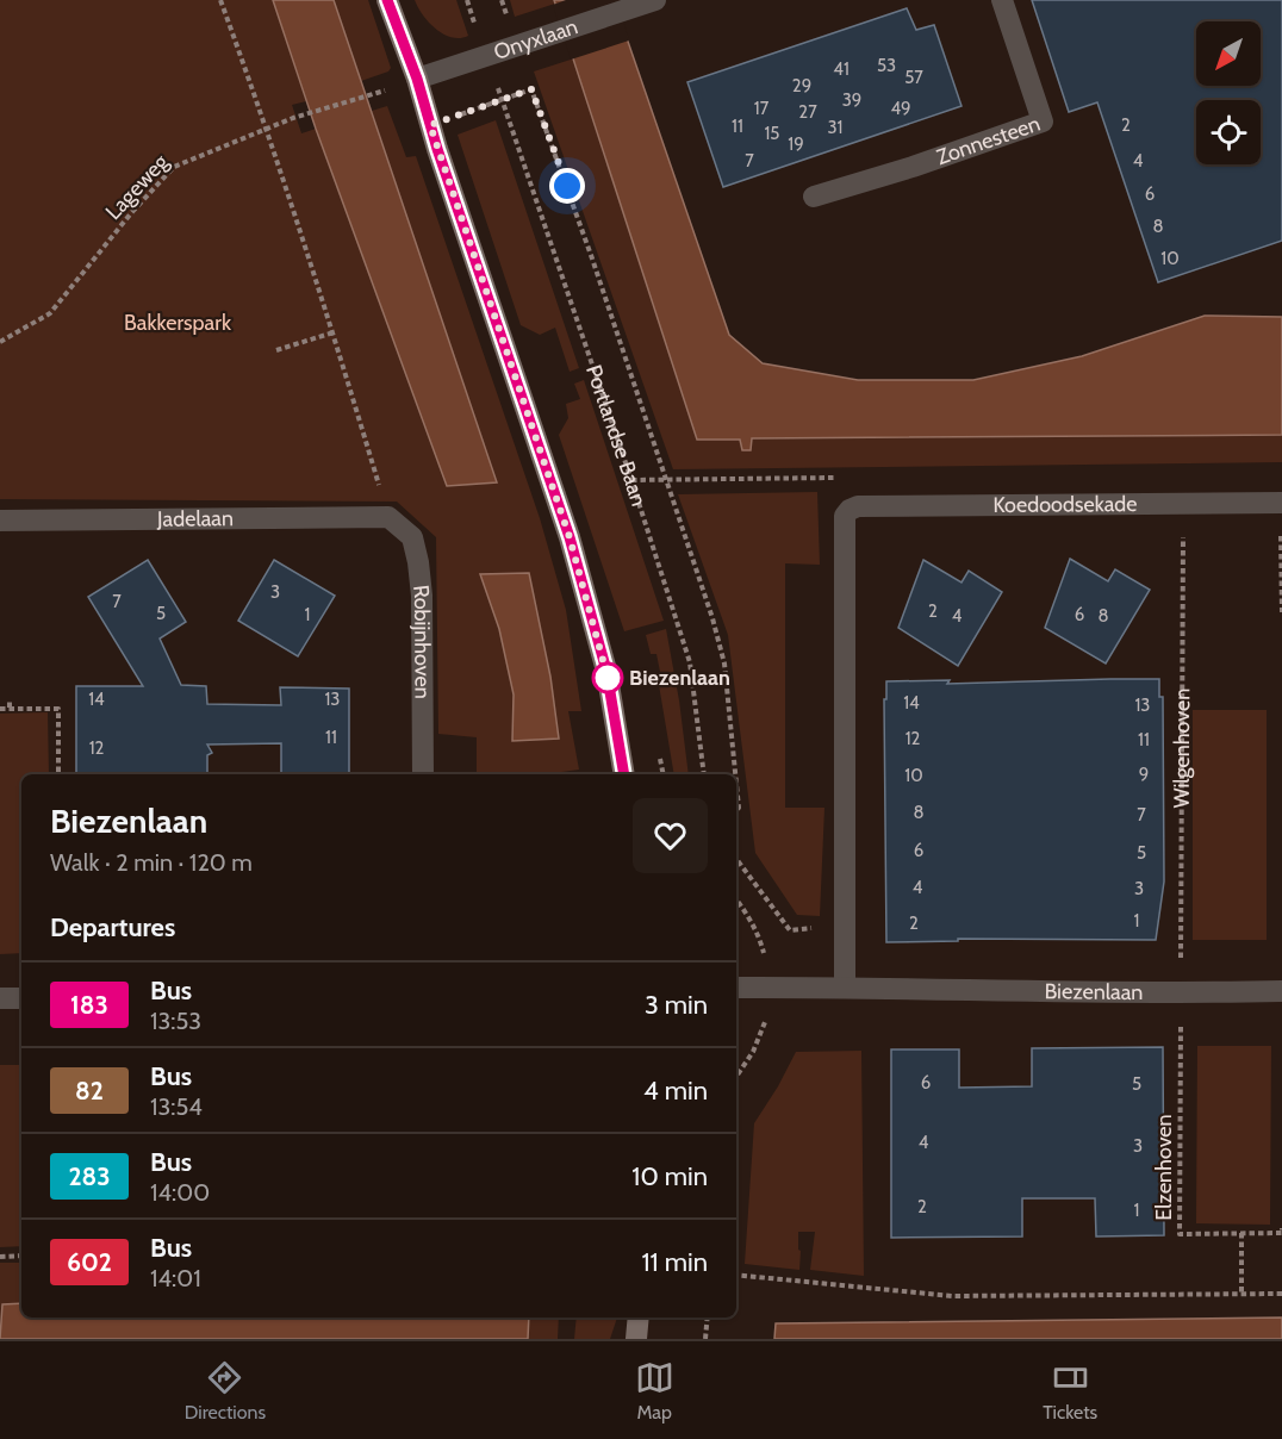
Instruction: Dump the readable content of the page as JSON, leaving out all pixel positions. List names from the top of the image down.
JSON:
{
  "streets": {
    "street": [
      "Onyxlaan",
      "Zonnesteen",
      "Koedoodsekade",
      "Jadelaan",
      "Robijnhoven",
      "Biezenlaan"
    ],
    "path": [
      "Lageweg",
      "Portlandse Baan",
      "Wilgenhoven",
      "Elzenhoven"
    ]
  },
  "crossings": [
    ["Onyxlaan", "Portlandse Baan"],
    ["Koedoodsekade", "Wilgenhoven"],
    ["Jadelaan", "Robijnhoven"],
    ["Wilgenhoven", "Biezenlaan"],
    ["Wilgenhoven", "Elzenhoven"],
    ["Biezenlaan", "Elzenhoven"]
  ],
  "parks": ["Bakkerspark"],
  "places": ["Biezenlaan"],
  "lines": ["bus line 183"],
  "house_numbers": [
    "53",
    "41",
    "57",
    "29",
    "39",
    "17",
    "49",
    "27",
    "2",
    "11",
    "31",
    "15",
    "19",
    "7",
    "4",
    "6",
    "8",
    "10",
    "3",
    "7",
    "2",
    "5",
    "1",
    "6",
    "4",
    "8",
    "14",
    "13",
    "14",
    "13",
    "11",
    "12",
    "11",
    "12",
    "9",
    "10",
    "8",
    "7",
    "6",
    "5",
    "4",
    "3",
    "1",
    "2",
    "6",
    "5",
    "4",
    "3",
    "2",
    "1"
  ],
  "north": "bottom left",
  "page": {
    "heading": [
      ["Biezenlaan", "Walk · 2 min · 120 m"],
      "Departures"
    ],
    "list": [
      {
        "mark": "183",
        "name": "Bus",
        "note": "13:53",
        "value": "3 min"
      },
      {
        "mark": "82",
        "name": "Bus",
        "note": "13:54",
        "value": "4 min"
      },
      {
        "mark": "283",
        "name": "Bus",
        "note": "14:00",
        "value": "10 min"
      },
      {
        "mark": "602",
        "name": "Bus",
        "note": "14:01",
        "value": "11 min"
      }
    ],
    "tabs": ["Directions", "Map", "Tickets"]
  }
}
